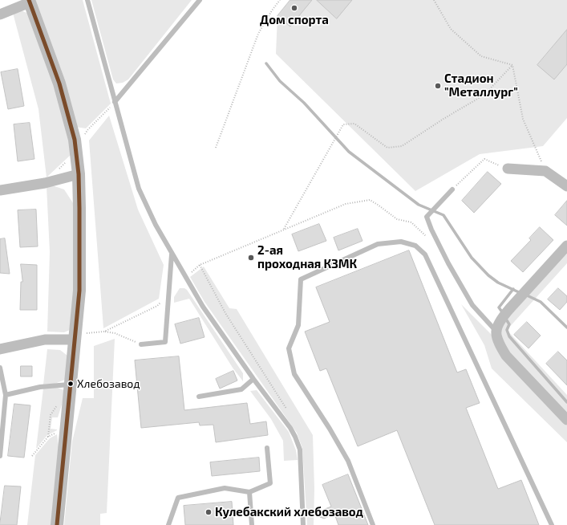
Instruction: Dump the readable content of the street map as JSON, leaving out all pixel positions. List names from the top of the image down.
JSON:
{
  "places": [
    "Дом спорта",
    "Стадион \"Металлург\"",
    "2-ая проходная КЗМК",
    "Хлебозавод",
    "Кулебакский хлебозавод"
  ]
}
